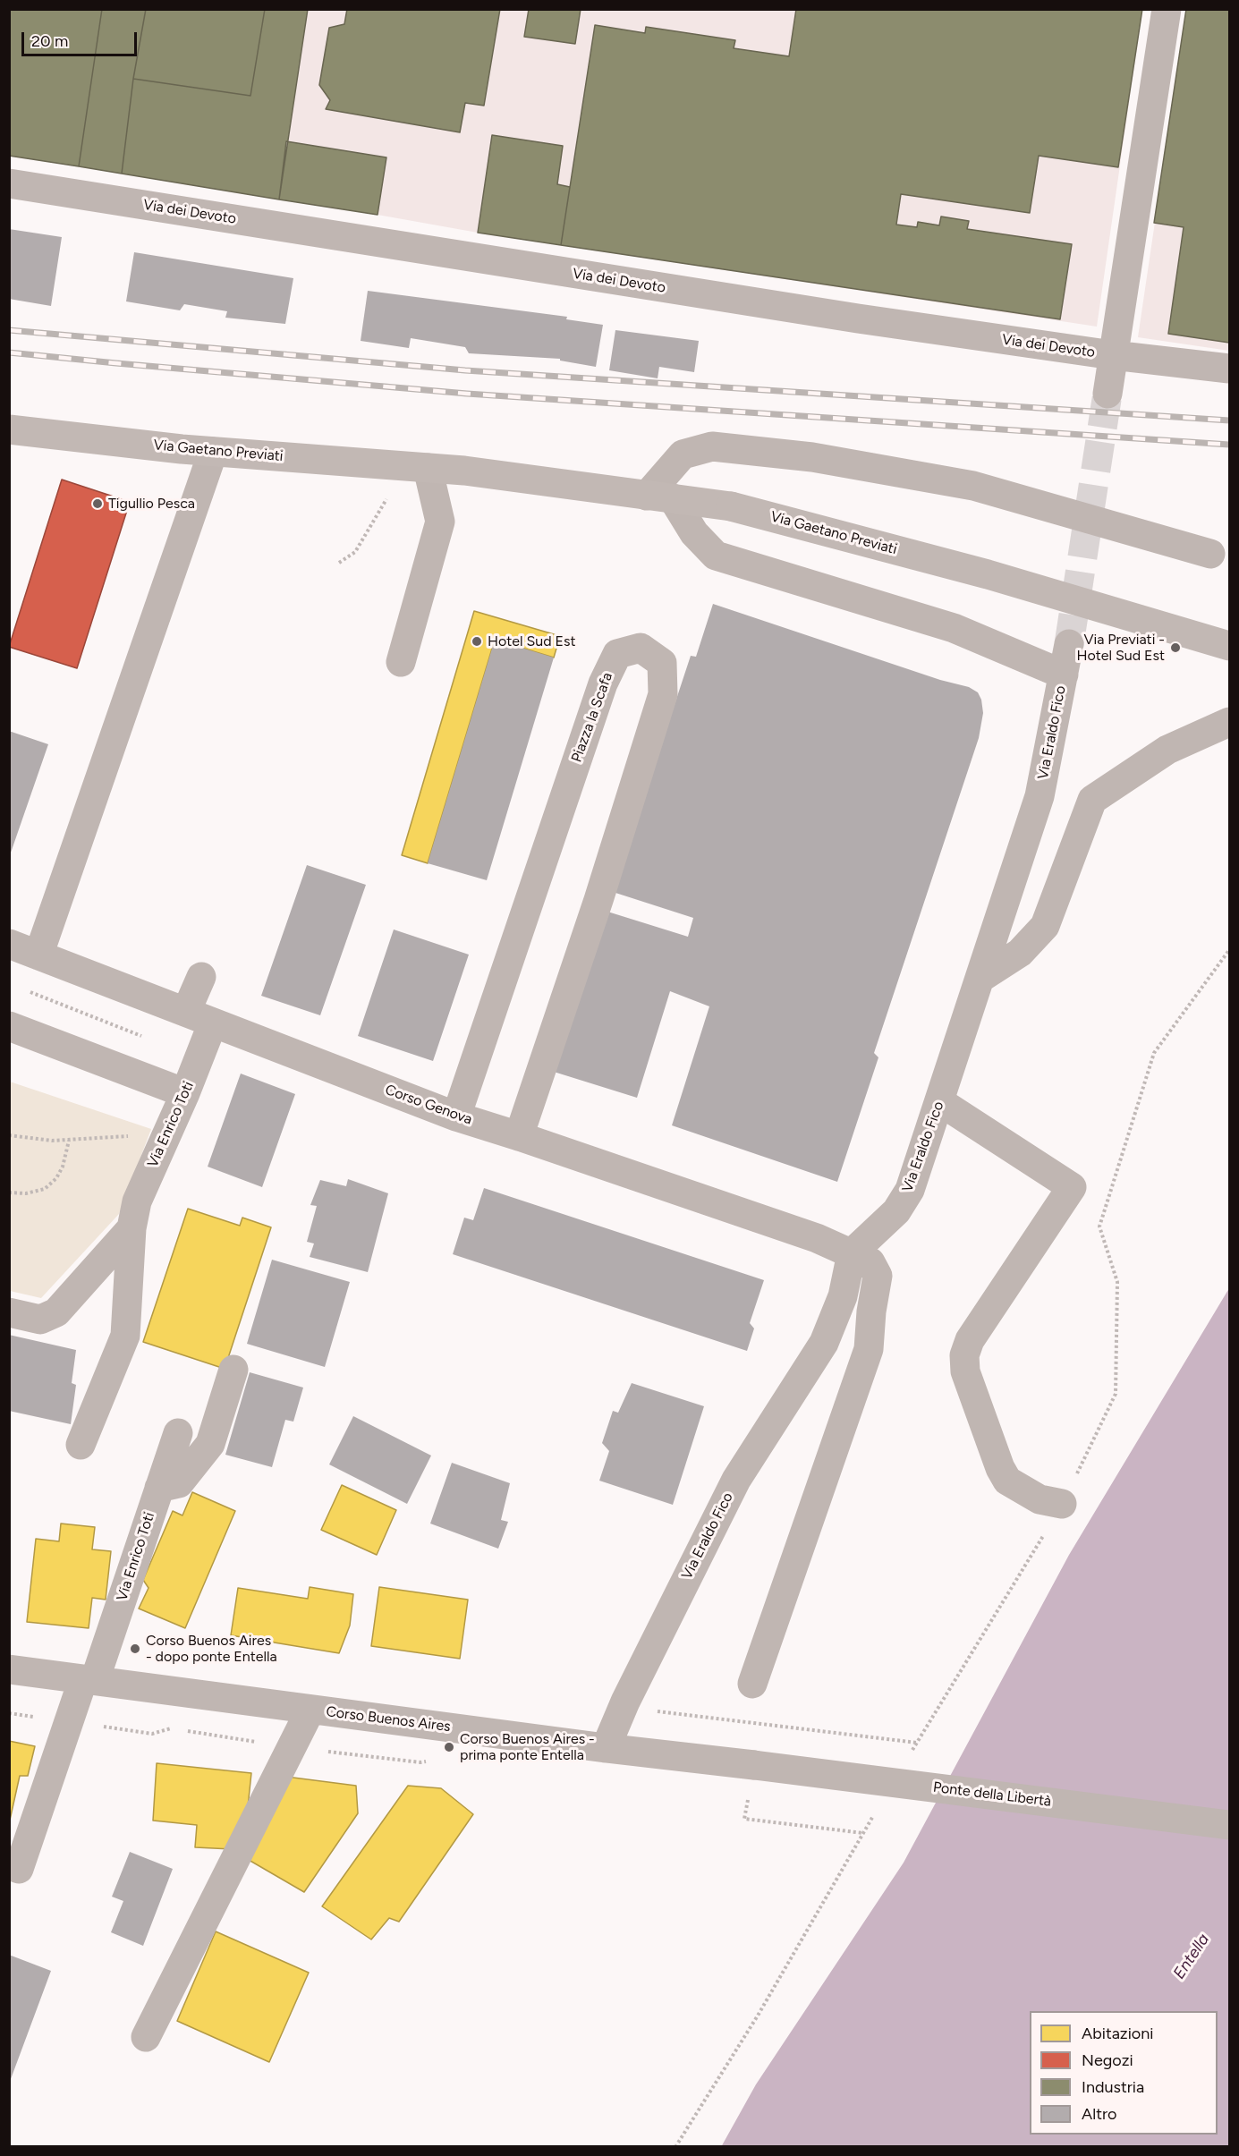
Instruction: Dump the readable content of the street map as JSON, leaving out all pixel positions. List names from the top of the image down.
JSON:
{
  "streets": {
    "main road": ["Via Gaetano Previati"],
    "street": [
      "Via dei Devoto",
      "Piazza la Scafa",
      "Via Eraldo Fico",
      "Corso Genova",
      "Via Enrico Toti",
      "Corso Buenos Aires",
      "Ponte della Libertà"
    ]
  },
  "crossings": [
    ["Piazza la Scafa", "Corso Genova"],
    ["Via Eraldo Fico", "Corso Genova"],
    ["Via Eraldo Fico", "Corso Buenos Aires"],
    ["Corso Genova", "Via Enrico Toti"],
    ["Via Enrico Toti", "Corso Buenos Aires"],
    ["Corso Buenos Aires", "Ponte della Libertà"]
  ],
  "water": ["Entella"],
  "places": [
    "Tigullio Pesca",
    "Hotel Sud Est",
    "Via Previati - Hotel Sud Est",
    "Corso Buenos Aires - dopo ponte Entella",
    "Corso Buenos Aires - prima ponte Entella"
  ],
  "legend": [
    "Abitazioni",
    "Negozi",
    "Industria",
    "Altro"
  ],
  "scale_bar": "20 m"
}
